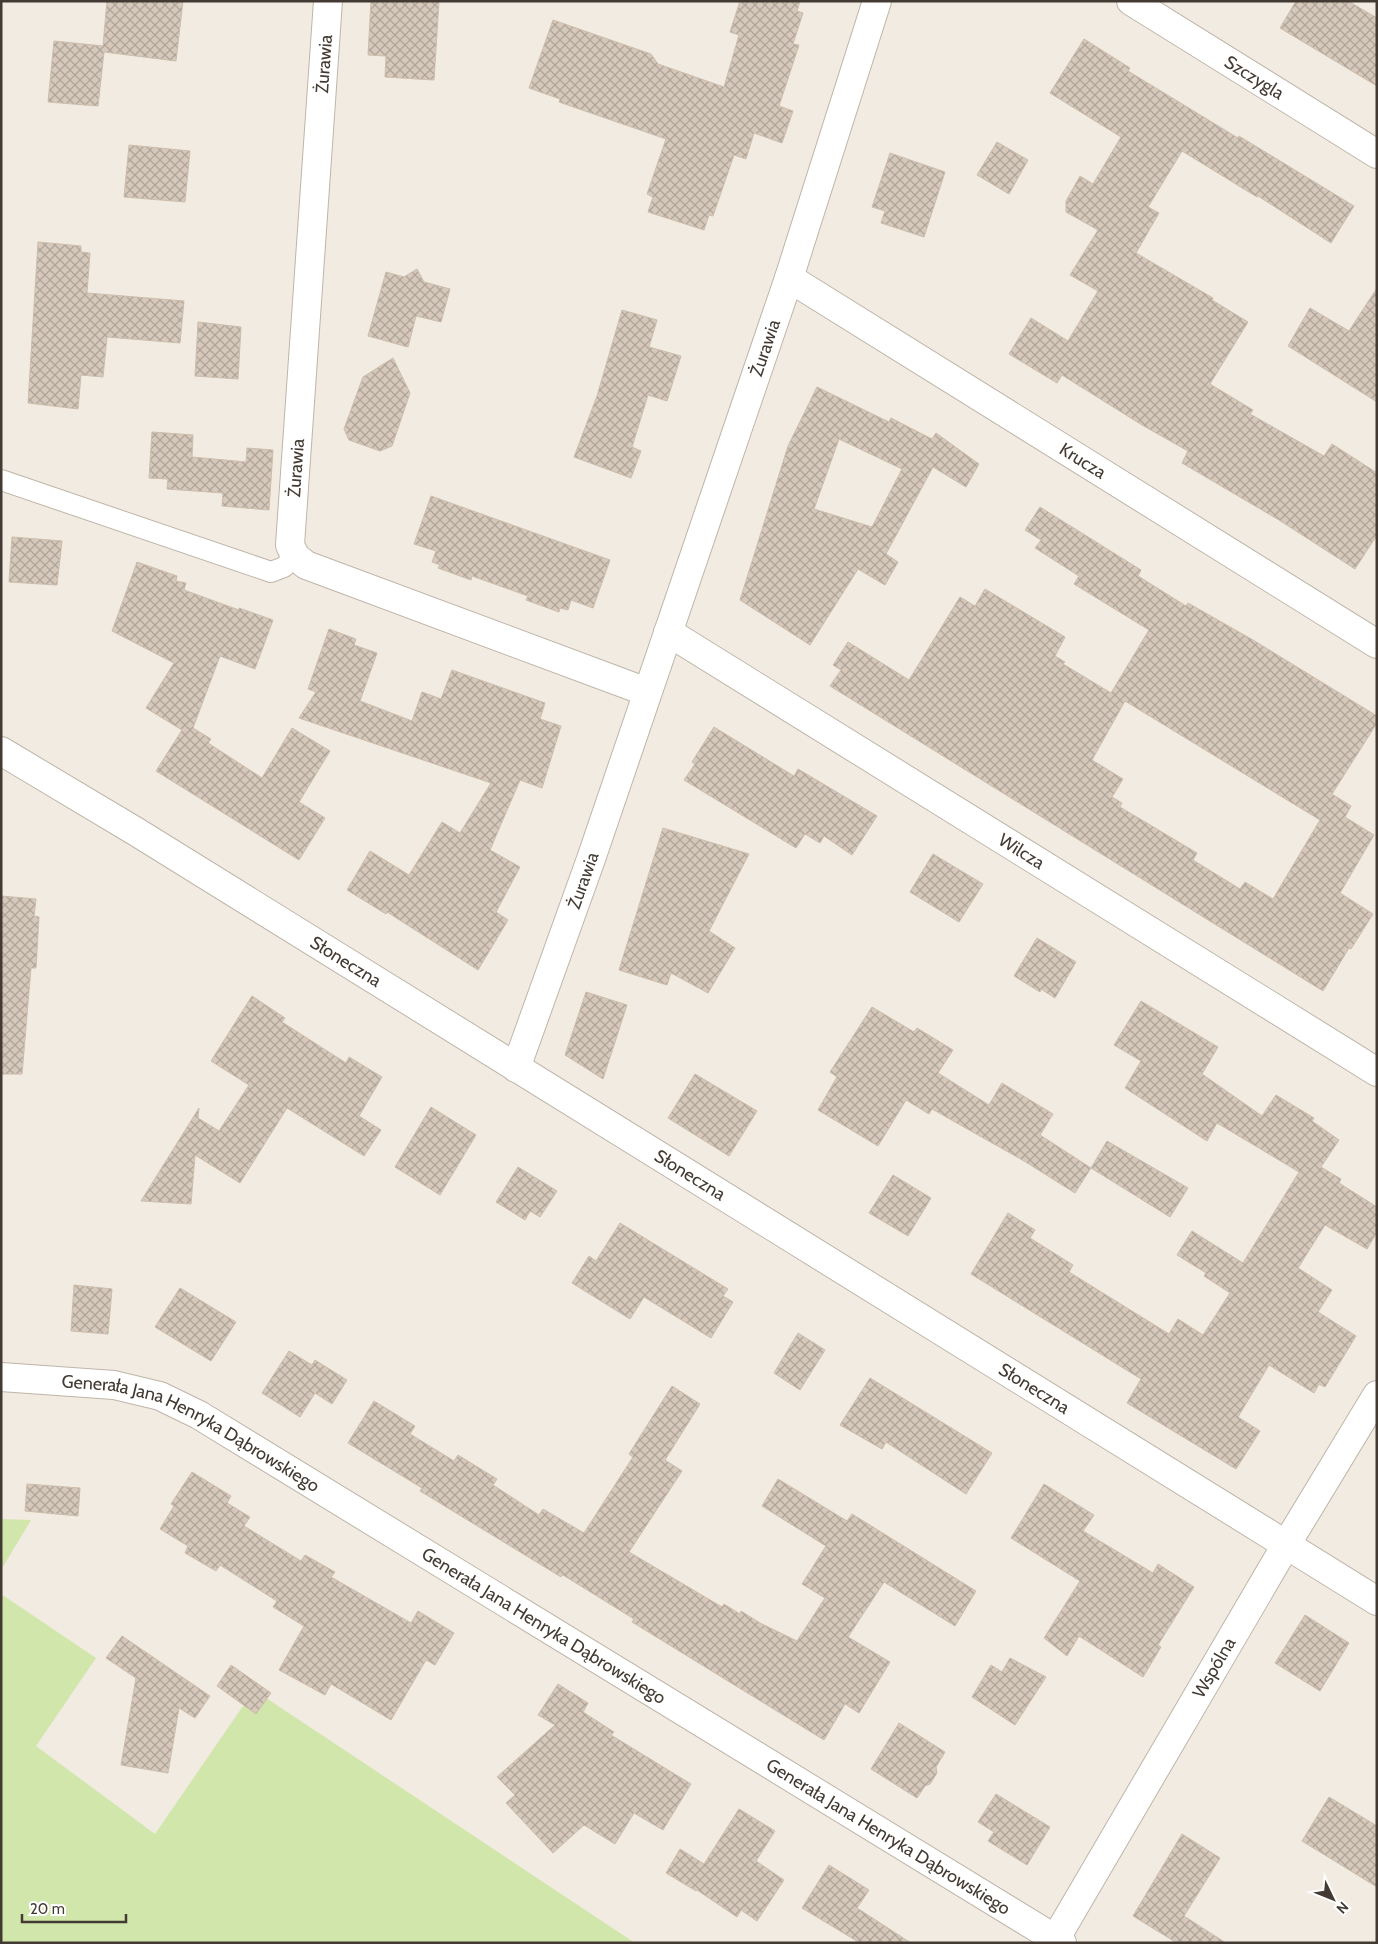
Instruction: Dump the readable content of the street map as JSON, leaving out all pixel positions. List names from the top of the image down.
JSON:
{
  "streets": {
    "street": [
      "Żurawia",
      "Szczygla",
      "Krucza",
      "Wilcza",
      "Słoneczna",
      "Generała Jana Henryka Dąbrowskiego",
      "Wspólna"
    ]
  },
  "crossings": [
    ["Żurawia", "Krucza"],
    ["Żurawia", "Wilcza"],
    ["Żurawia", "Słoneczna"],
    ["Słoneczna", "Wspólna"],
    ["Generała Jana Henryka Dąbrowskiego", "Wspólna"]
  ],
  "scale_bar": "20 m",
  "north": "bottom right"
}
